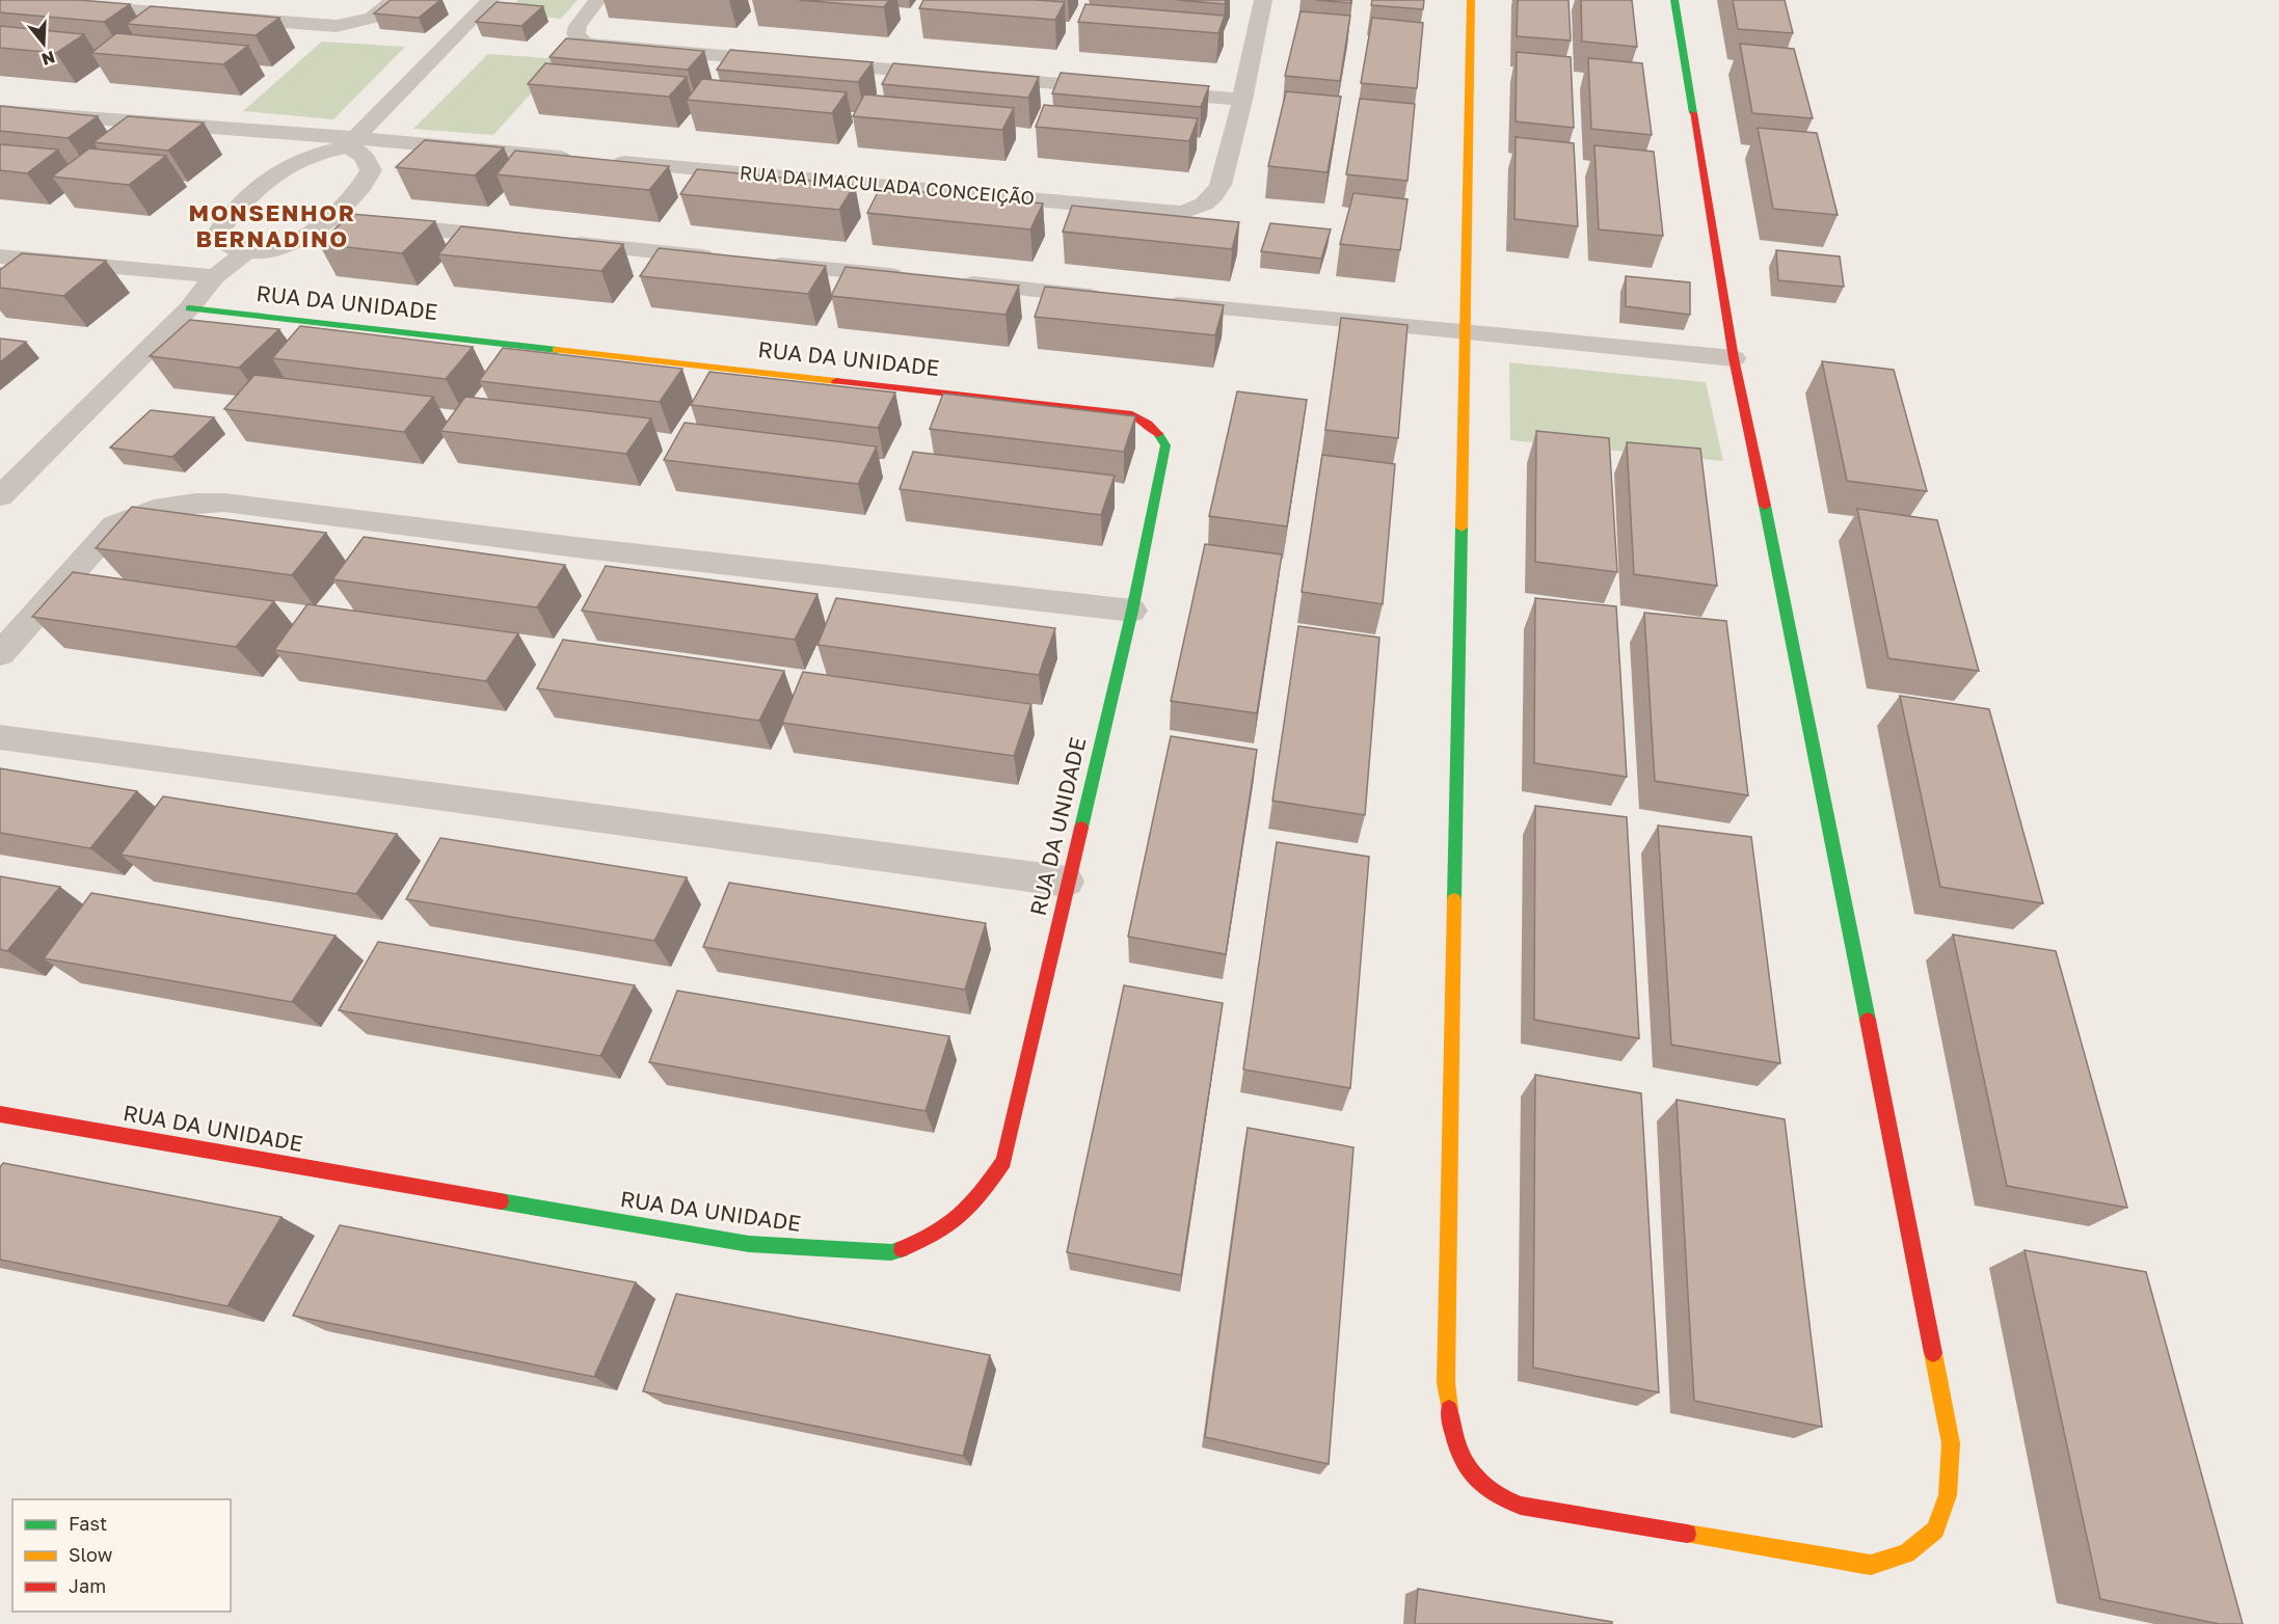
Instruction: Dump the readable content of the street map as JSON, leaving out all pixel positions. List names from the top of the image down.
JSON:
{
  "streets": {
    "street": ["RUA DA IMACULADA CONCEIÇÃO", "RUA DA UNIDADE"]
  },
  "districts": ["MONSENHOR BERNADINO"],
  "legend": ["Fast", "Slow", "Jam"],
  "north": "bottom"
}
